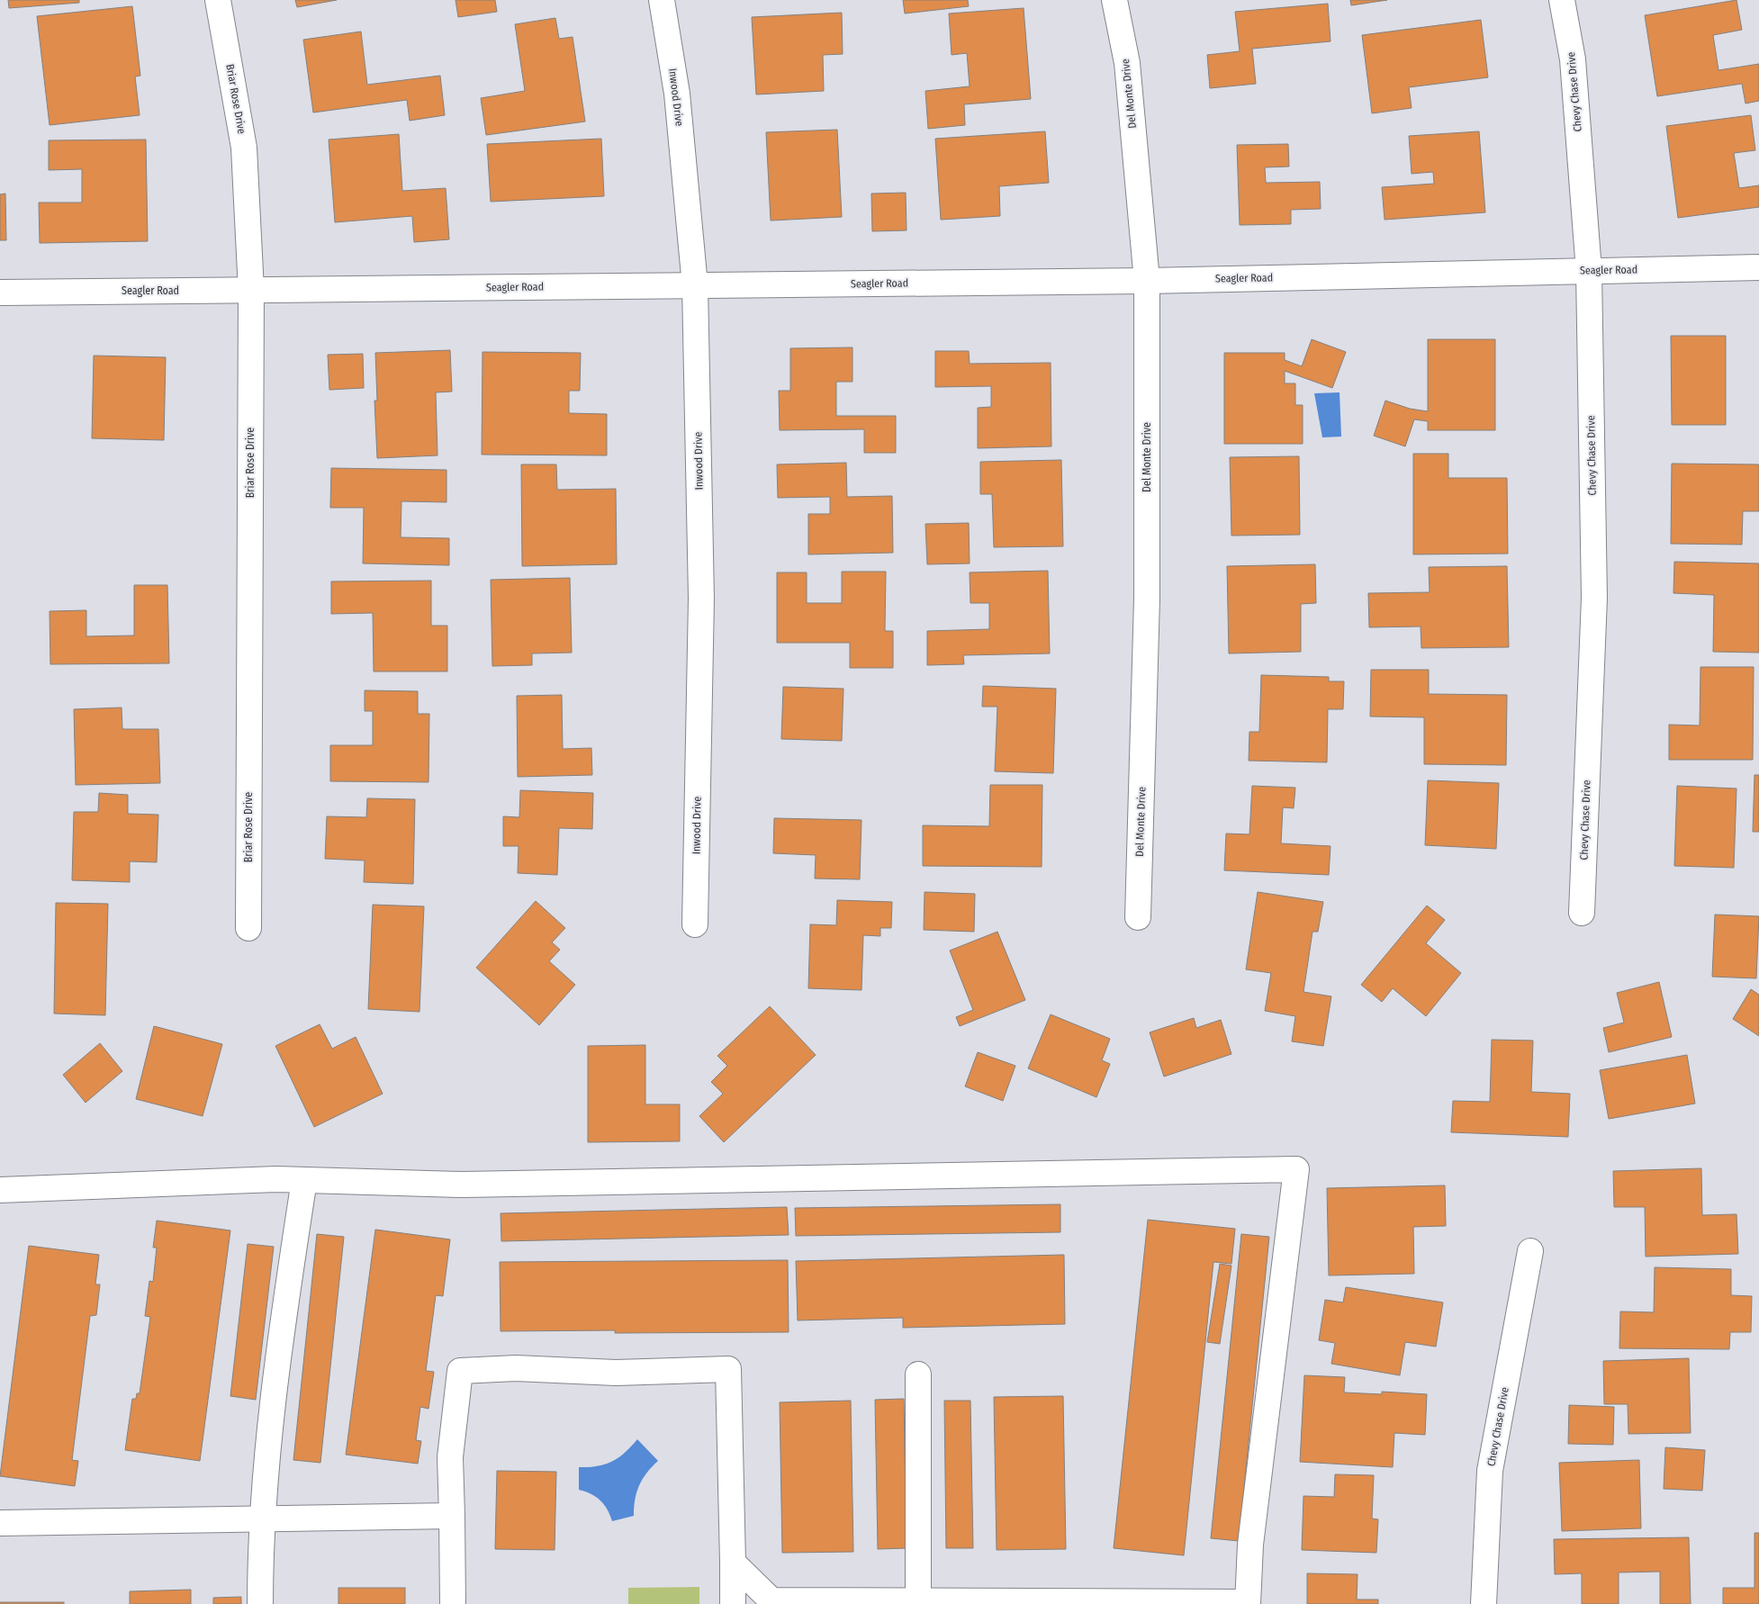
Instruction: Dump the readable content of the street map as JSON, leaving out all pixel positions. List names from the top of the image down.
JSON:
{
  "streets": {
    "street": [
      "Chevy Chase Drive",
      "Del Monte Drive",
      "Inwood Drive",
      "Briar Rose Drive",
      "Seagler Road"
    ]
  },
  "crossings": [
    ["Chevy Chase Drive", "Seagler Road"],
    ["Del Monte Drive", "Seagler Road"],
    ["Inwood Drive", "Seagler Road"],
    ["Briar Rose Drive", "Seagler Road"]
  ]
}
